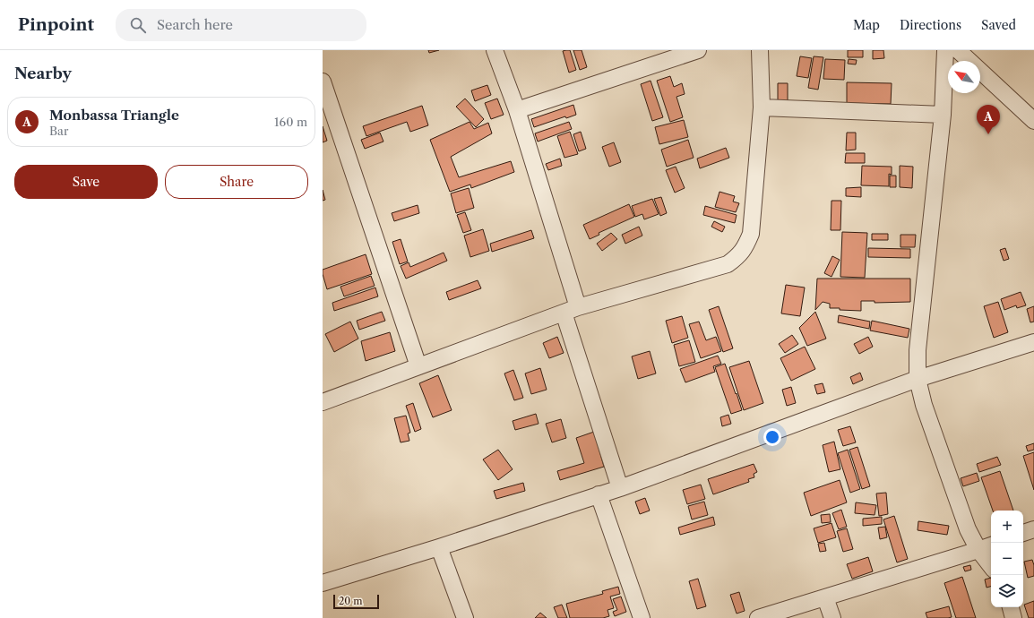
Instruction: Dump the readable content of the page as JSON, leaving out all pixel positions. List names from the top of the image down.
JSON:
{
  "scale_bar": "20 m",
  "north": "top left",
  "page": {
    "header": "Pinpoint",
    "search": "Search here",
    "nav": ["Map", "Directions", "Saved"],
    "heading": "Nearby",
    "list": [
      {
        "mark": "A",
        "name": "Monbassa Triangle",
        "note": "Bar",
        "value": "160 m"
      }
    ],
    "pins": "A",
    "buttons": ["Save", "Share"],
    "map_buttons": ["+", "−"],
    "scale": "20 m"
  }
}
